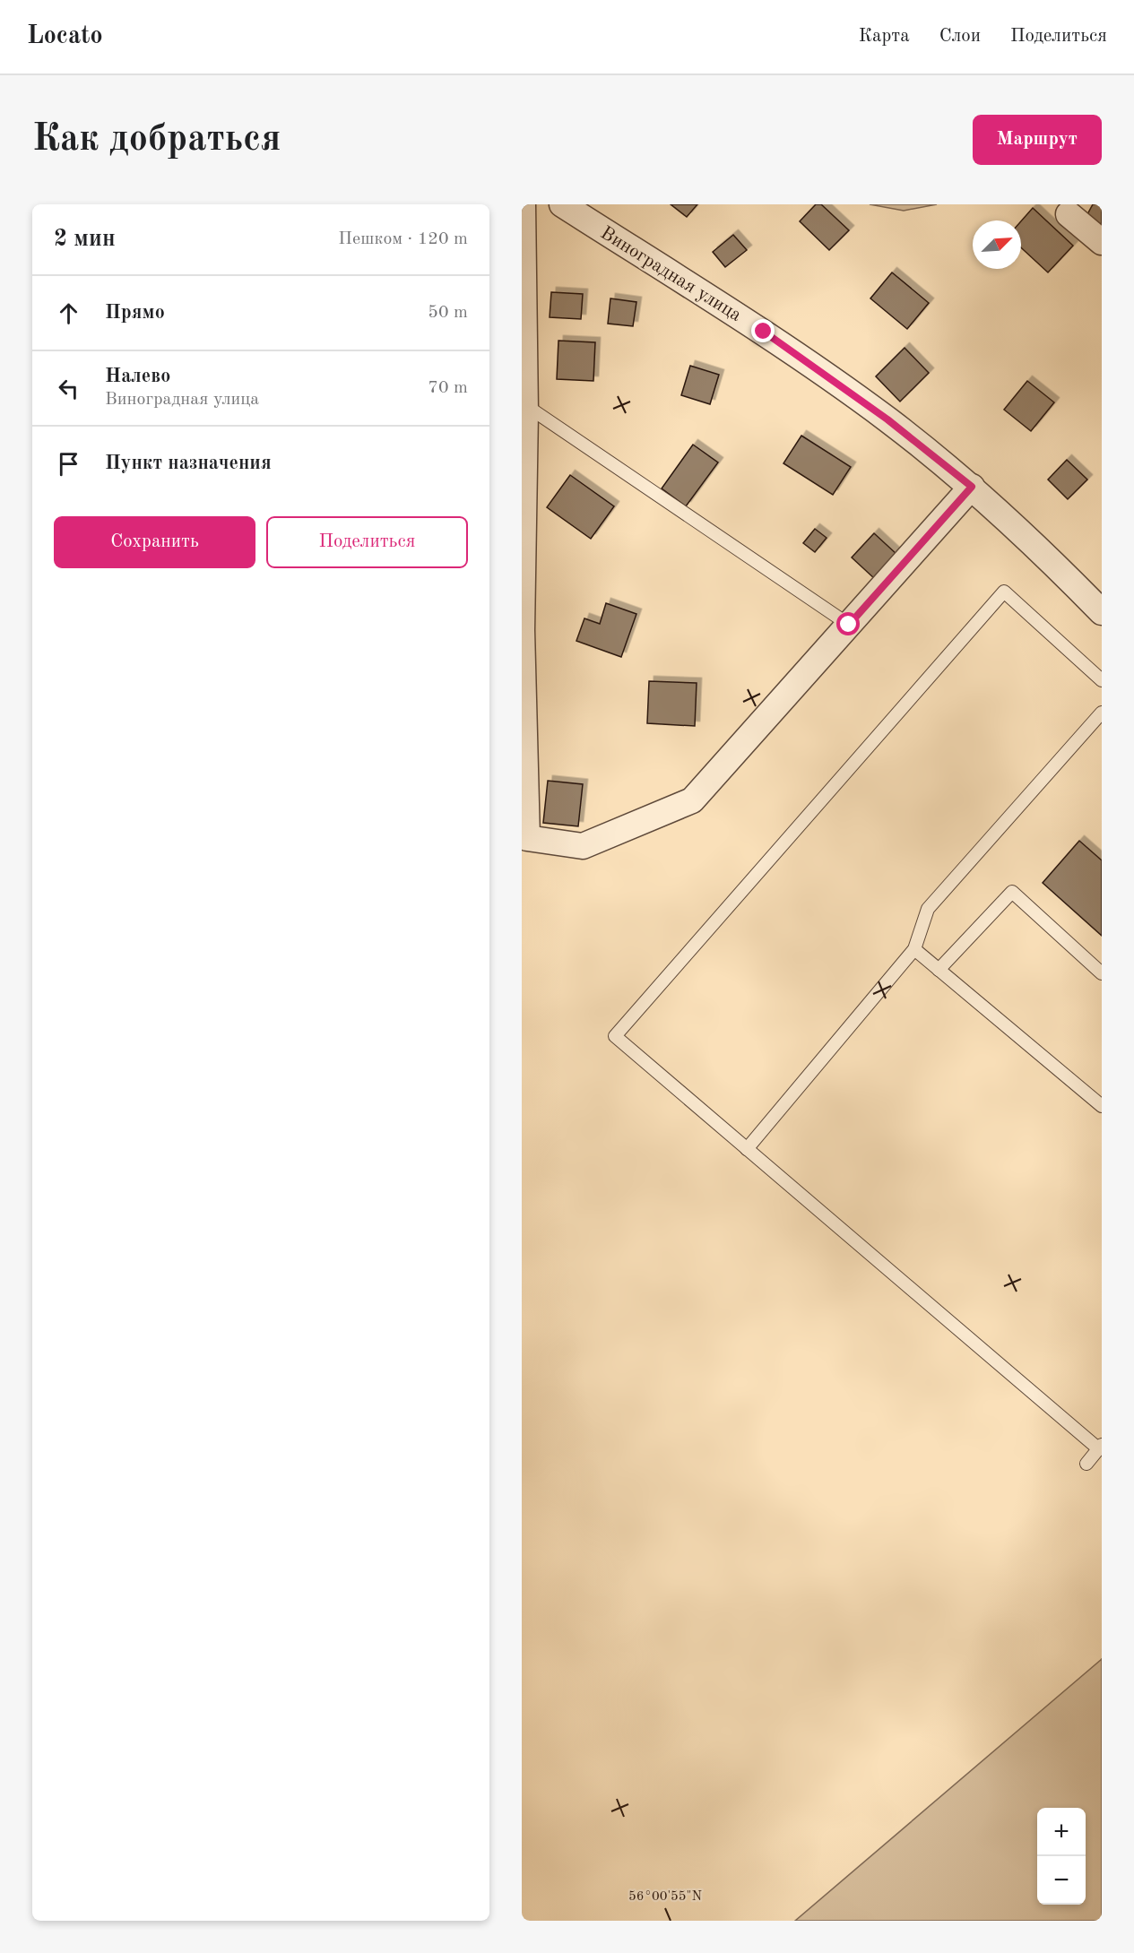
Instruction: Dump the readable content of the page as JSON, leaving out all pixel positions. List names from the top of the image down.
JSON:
{
  "streets": {
    "street": ["Виноградная улица"]
  },
  "north": "top right",
  "page": {
    "header": "Locato",
    "nav": ["Карта", "Слои", "Поделиться"],
    "buttons": [
      "Маршрут",
      ["Сохранить", "Поделиться"]
    ],
    "title": "Как добраться",
    "heading": ["2 мин", "Пешком · 120 m"],
    "list": [
      ["Прямо", "50 m"],
      ["Налево", "Виноградная улица", "70 m"],
      "Пункт назначения"
    ],
    "map_buttons": ["+", "−"]
  },
  "coordinates": ["56°00'55\"N"]
}
